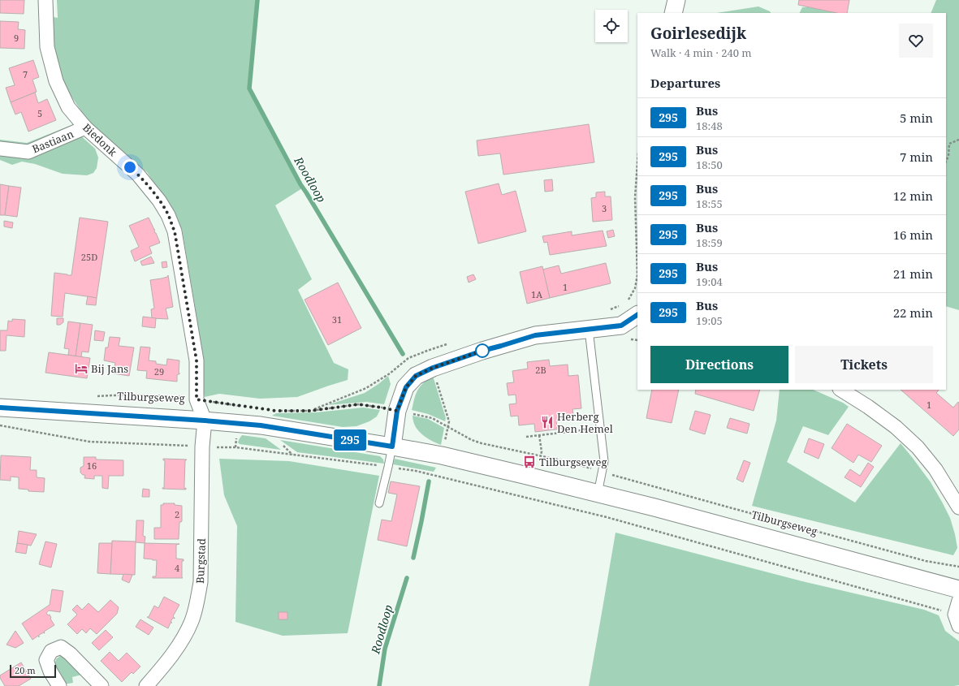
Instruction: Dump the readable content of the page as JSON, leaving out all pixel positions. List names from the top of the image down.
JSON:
{
  "streets": {
    "street": [
      "Biedonk",
      "Bastiaan",
      "Tilburgseweg",
      "Burgstad"
    ]
  },
  "crossings": [
    ["Biedonk", "Bastiaan"],
    ["Biedonk", "Tilburgseweg"],
    ["Biedonk", "Burgstad"],
    ["Tilburgseweg", "Burgstad"]
  ],
  "water": ["Roodloop"],
  "places": {
    "hotel": ["Bij Jans"],
    "restaurant": ["Herberg Den Hemel"],
    "bus stop": ["Tilburgseweg"]
  },
  "lines": ["bus line 295"],
  "house_numbers": [
    "9",
    "7",
    "5",
    "3",
    "25D",
    "1",
    "1A",
    "31",
    "2B",
    "29",
    "1",
    "16",
    "2",
    "4"
  ],
  "scale_bar": "20 m",
  "page": {
    "on_map": "295",
    "heading": [
      ["Goirlesedijk", "Walk · 4 min · 240 m"],
      "Departures"
    ],
    "list": [
      {
        "mark": "295",
        "name": "Bus",
        "note": "18:48",
        "value": "5 min"
      },
      {
        "mark": "295",
        "name": "Bus",
        "note": "18:50",
        "value": "7 min"
      },
      {
        "mark": "295",
        "name": "Bus",
        "note": "18:55",
        "value": "12 min"
      },
      {
        "mark": "295",
        "name": "Bus",
        "note": "18:59",
        "value": "16 min"
      },
      {
        "mark": "295",
        "name": "Bus",
        "note": "19:04",
        "value": "21 min"
      },
      {
        "mark": "295",
        "name": "Bus",
        "note": "19:05",
        "value": "22 min"
      }
    ],
    "buttons": ["Directions", "Tickets"],
    "scale": "20 m"
  }
}
